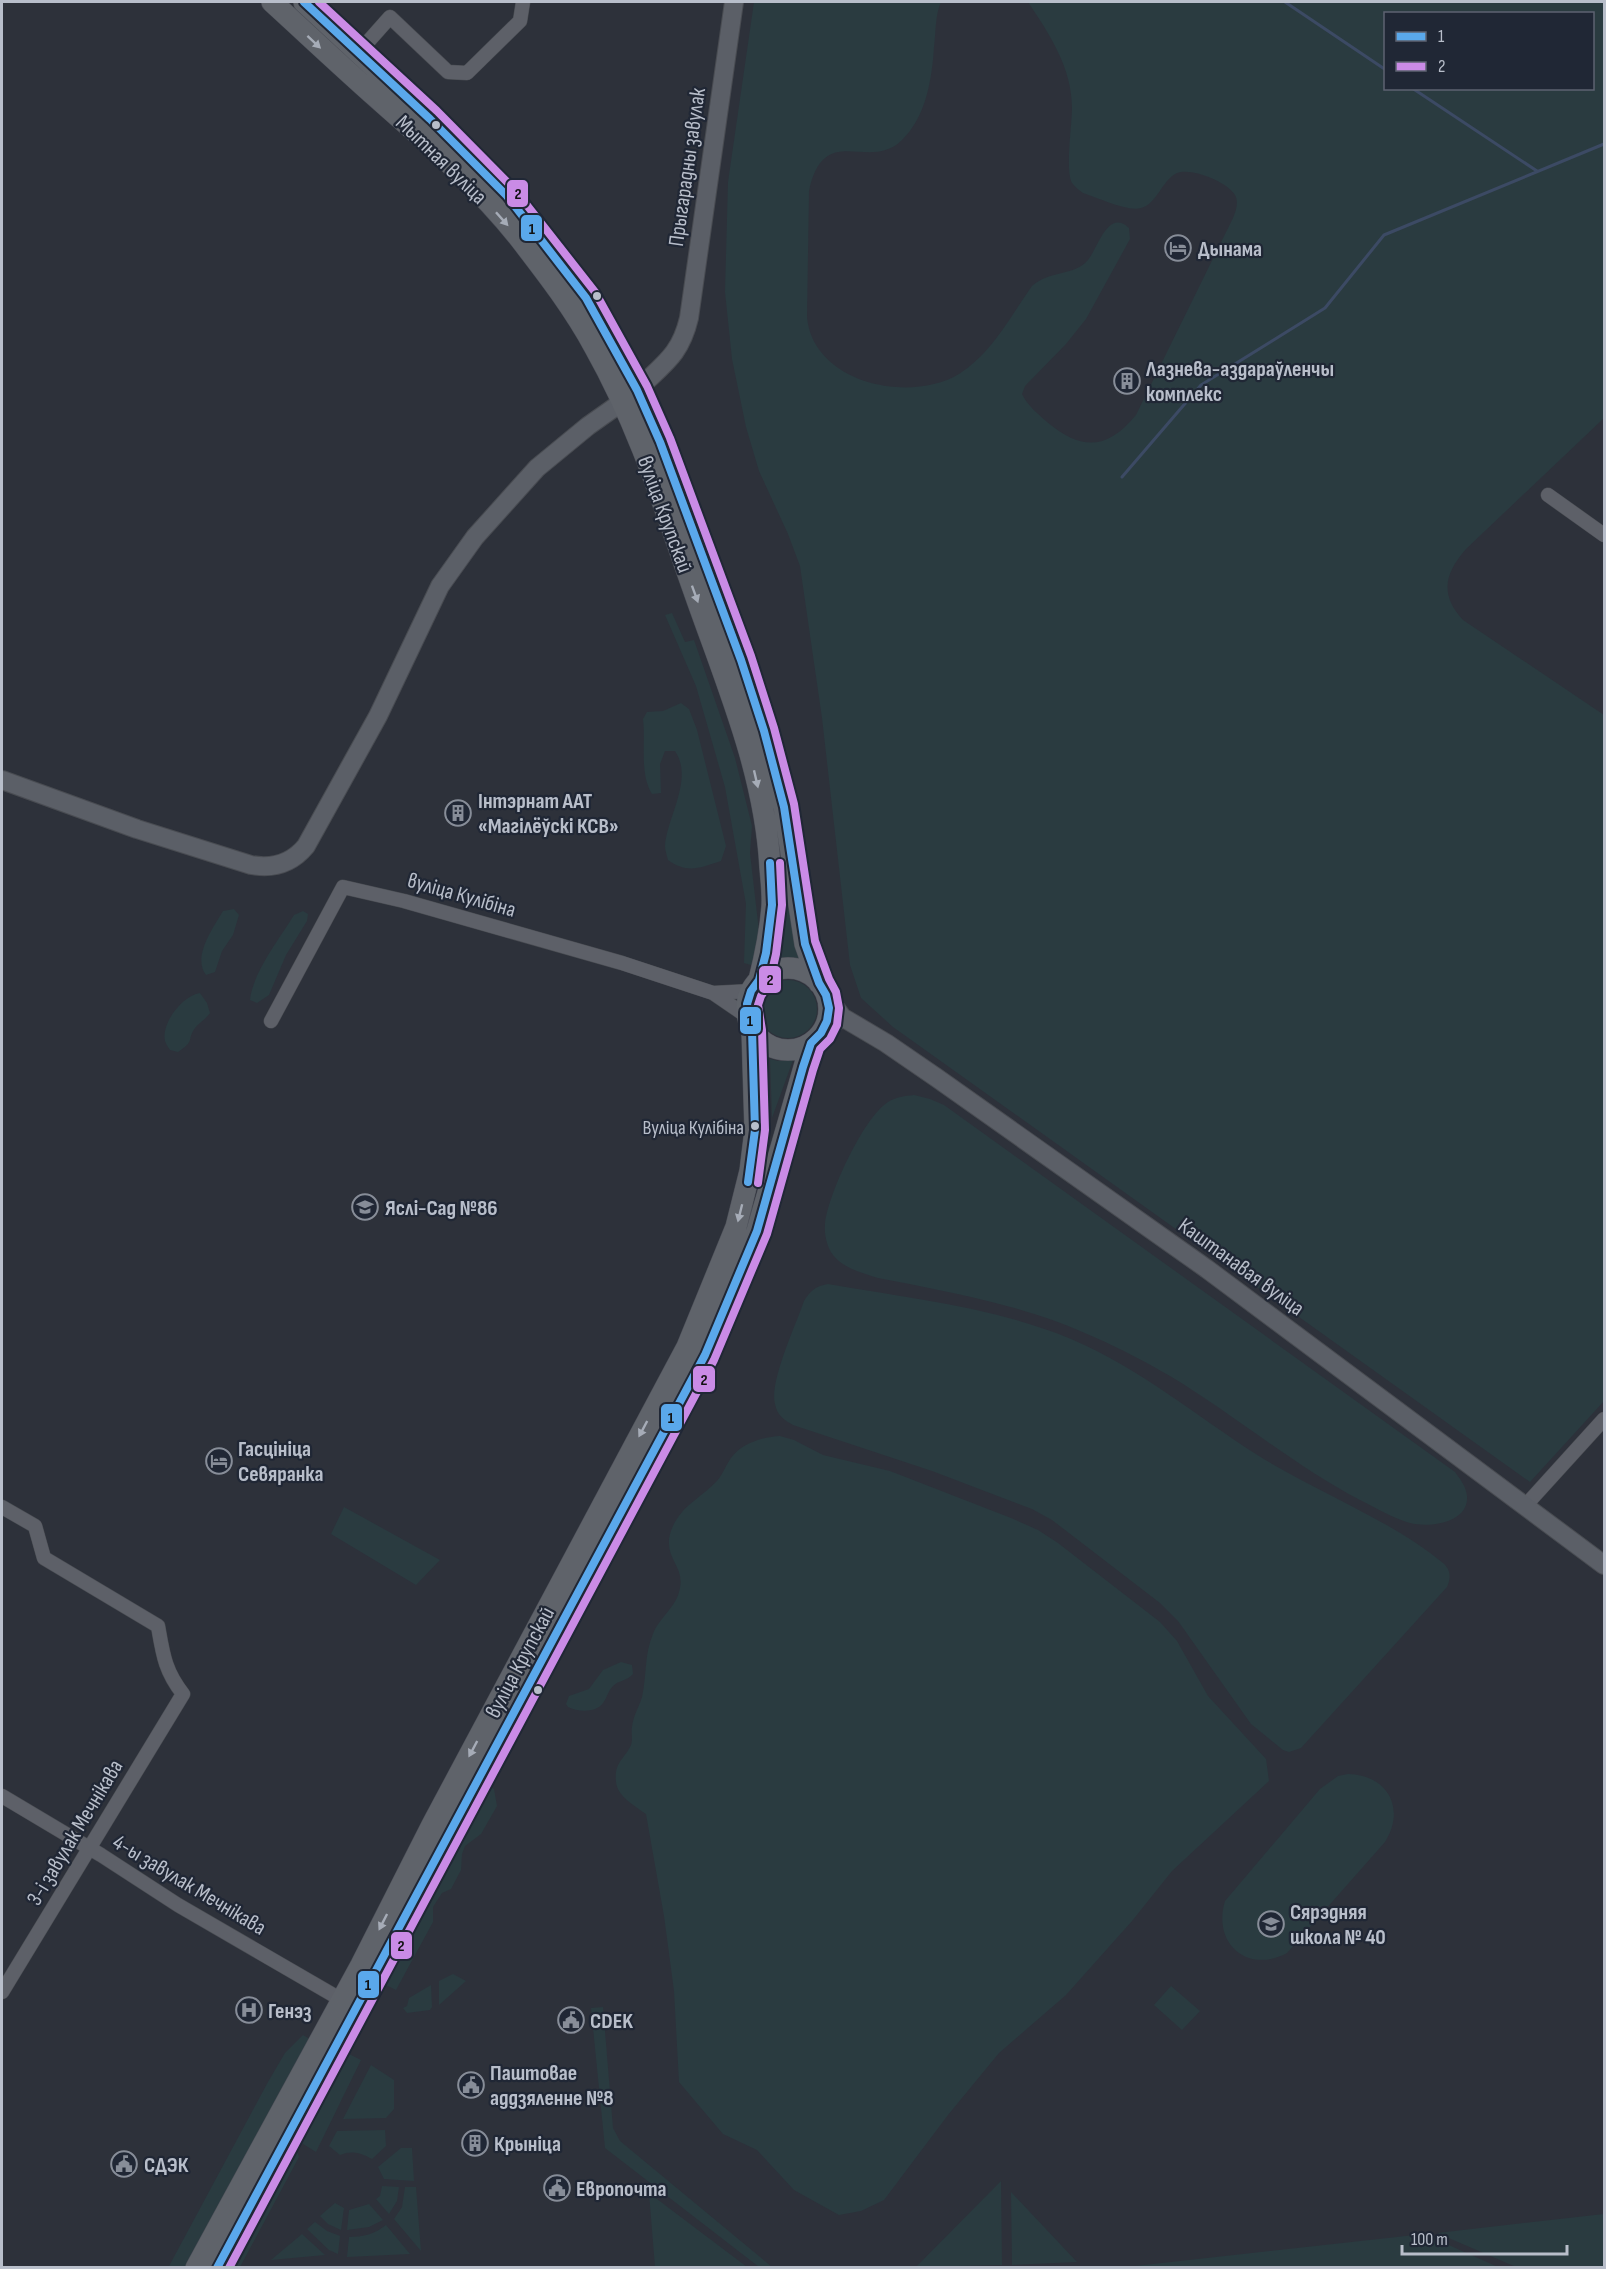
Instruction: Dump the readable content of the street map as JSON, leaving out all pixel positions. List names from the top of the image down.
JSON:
{
  "streets": {
    "main road": [
      "Мытная вуліца",
      "Прыгарадны завулак",
      "вуліца Крупскай",
      "Каштанавая вуліца"
    ],
    "street": ["вуліца Кулібіна", "3-і завулак Мечнікава", "4-ы завулак Мечнікава"]
  },
  "crossings": [
    ["Мытная вуліца", "Прыгарадны завулак"],
    ["Мытная вуліца", "вуліца Крупскай"],
    ["Прыгарадны завулак", "вуліца Крупскай"],
    ["вуліца Крупскай", "вуліца Кулібіна"],
    ["вуліца Крупскай", "4-ы завулак Мечнікава"],
    ["3-і завулак Мечнікава", "4-ы завулак Мечнікава"]
  ],
  "places": {
    "hotel": ["Дынама", "Гасцініца Севяранка"],
    "building": ["Лазнева-аздараўленчы комплекс", "Інтэрнат ААТ «Магілёўскі КСВ»", "Крыніца"],
    "other": ["Вуліца Кулібіна"],
    "school or university": ["Яслі-Сад №86", "Сярэдняя школа № 40"],
    "hospital": ["Генэз"],
    "public building": [
      "CDEK",
      "Паштовае аддзяленне №8",
      "СДЭК",
      "Европочта"
    ]
  },
  "lines": ["transit line 1", "transit line 2"],
  "legend": ["1", "2"],
  "scale_bar": "100 m"
}
